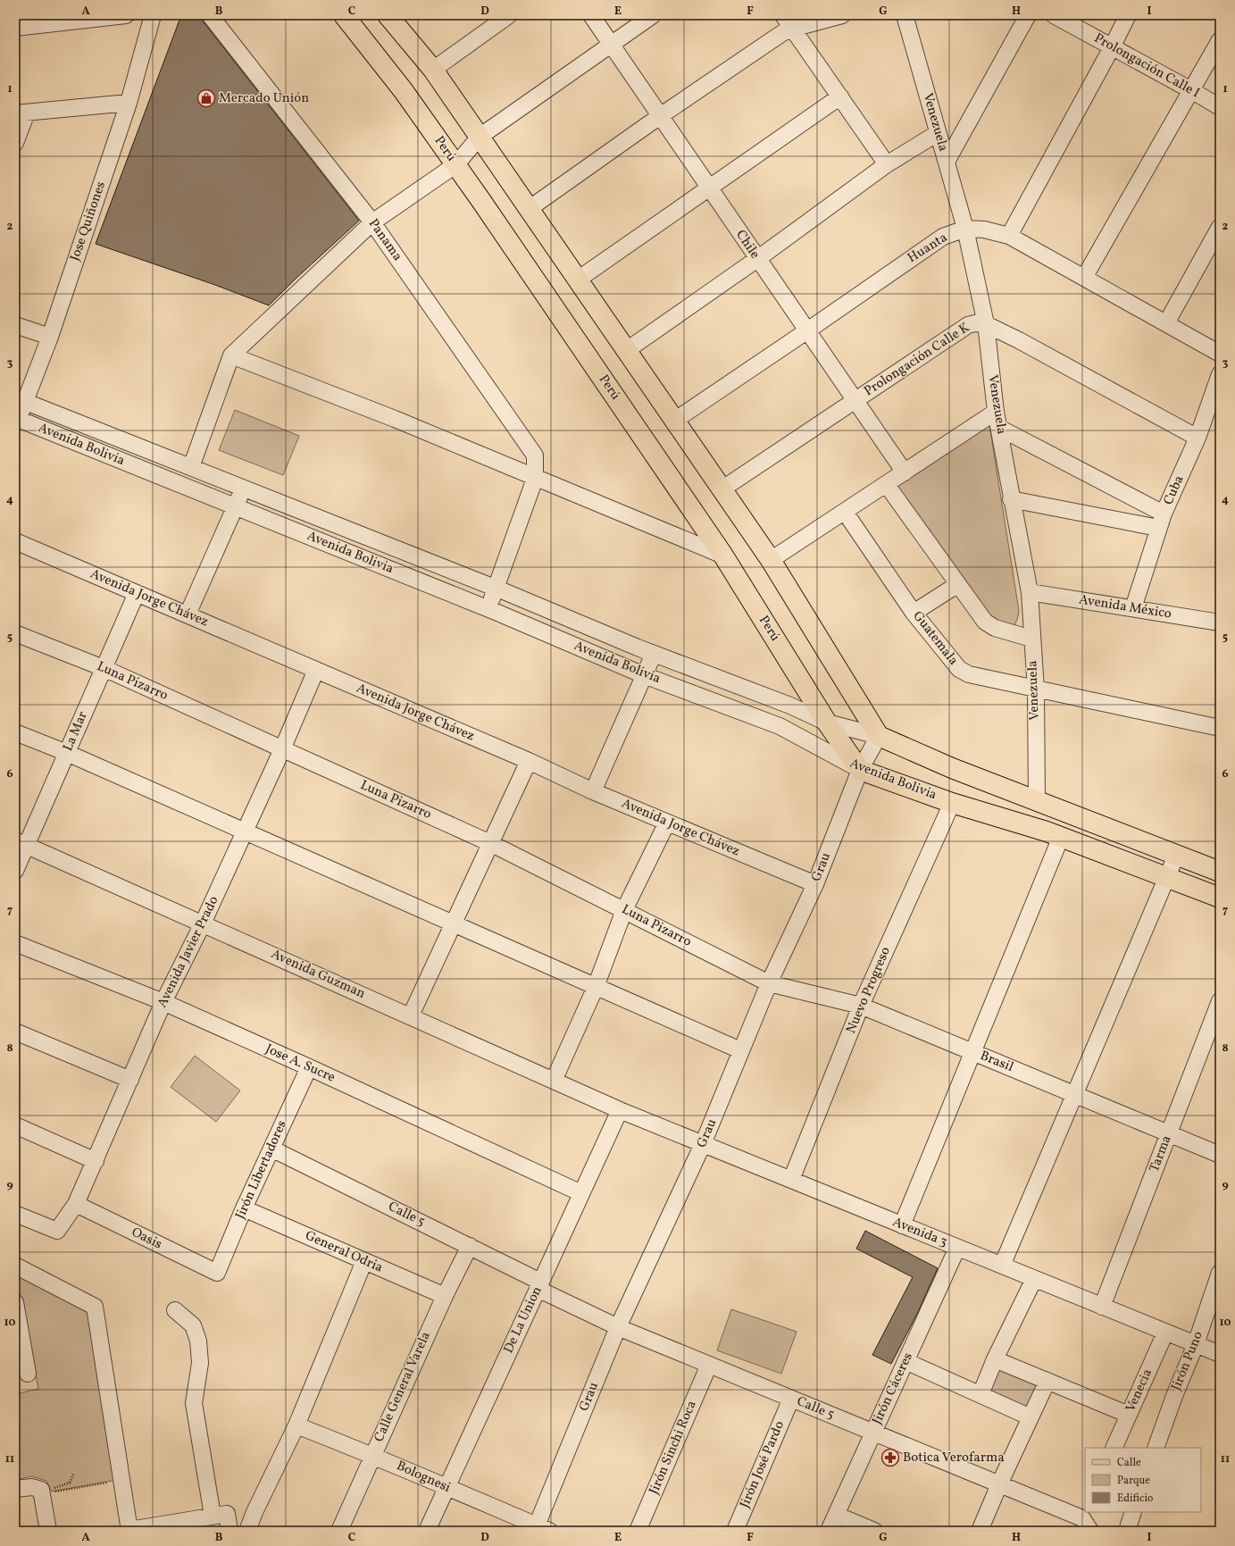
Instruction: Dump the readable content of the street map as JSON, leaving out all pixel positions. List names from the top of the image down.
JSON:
{
  "streets": {
    "main road": ["Perú", "Avenida Bolivia"],
    "street": [
      "Prolongación Calle I",
      "Venezuela",
      "Jose Quiñones",
      "Panama",
      "Chile",
      "Huanta",
      "Prolongación Calle K",
      "Cuba",
      "Avenida Jorge Chávez",
      "Avenida México",
      "Guatemala",
      "Luna Pizarro",
      "La Mar",
      "Grau",
      "Avenida Javier Prado",
      "Avenida Guzman",
      "Nuevo Progreso",
      "Brasil",
      "Jose A. Sucre",
      "Tarma",
      "Jirón Libertadores",
      "Calle 5",
      "Avenida 3",
      "Oasis",
      "General Odria",
      "De La Union",
      "Jirón Puno",
      "Calle General Varela",
      "Jirón Cáceres",
      "Venecia",
      "Jirón Sinchi Roca",
      "Jirón José Pardo",
      "Bolognesi"
    ]
  },
  "crossings": [
    ["Venezuela", "Huanta"],
    ["Venezuela", "Prolongación Calle K"],
    ["Venezuela", "Avenida Bolivia"],
    ["Venezuela", "Avenida México"],
    ["Venezuela", "Guatemala"],
    ["Perú", "Avenida Bolivia"],
    ["Perú", "Grau"],
    ["Jose Quiñones", "Avenida Bolivia"],
    ["Panama", "Avenida Bolivia"],
    ["Chile", "Huanta"],
    ["Chile", "Prolongación Calle K"],
    ["Prolongación Calle K", "Cuba"],
    ["Avenida Bolivia", "Grau"],
    ["Avenida Bolivia", "Nuevo Progreso"],
    ["Cuba", "Avenida México"],
    ["Avenida Jorge Chávez", "La Mar"],
    ["Avenida Jorge Chávez", "Grau"],
    ["Avenida Jorge Chávez", "Avenida Javier Prado"],
    ["Luna Pizarro", "La Mar"],
    ["Luna Pizarro", "Grau"],
    ["Luna Pizarro", "Avenida Javier Prado"],
    ["Luna Pizarro", "Brasil"],
    ["La Mar", "Avenida Guzman"],
    ["Grau", "Brasil"],
    ["Grau", "Calle 5"],
    ["Grau", "Avenida 3"],
    ["Grau", "Bolognesi"],
    ["Avenida Javier Prado", "Avenida Guzman"],
    ["Avenida Javier Prado", "Jose A. Sucre"],
    ["Avenida Javier Prado", "Oasis"],
    ["Avenida Guzman", "Avenida 3"],
    ["Avenida Guzman", "De La Union"],
    ["Nuevo Progreso", "Brasil"],
    ["Nuevo Progreso", "Avenida 3"],
    ["Brasil", "Tarma"],
    ["Jose A. Sucre", "Jirón Libertadores"],
    ["Jose A. Sucre", "De La Union"],
    ["Tarma", "Avenida 3"],
    ["Jirón Libertadores", "Calle 5"],
    ["Jirón Libertadores", "Oasis"],
    ["Jirón Libertadores", "General Odria"],
    ["Calle 5", "De La Union"],
    ["Calle 5", "Calle General Varela"],
    ["Calle 5", "Jirón Cáceres"],
    ["Calle 5", "Jirón Sinchi Roca"],
    ["Calle 5", "Jirón José Pardo"],
    ["Avenida 3", "De La Union"],
    ["Avenida 3", "Jirón Puno"],
    ["Avenida 3", "Jirón Cáceres"],
    ["Avenida 3", "Venecia"],
    ["General Odria", "Calle General Varela"],
    ["De La Union", "Bolognesi"],
    ["Calle General Varela", "Bolognesi"]
  ],
  "places": {
    "shop": ["Mercado Unión"],
    "pharmacy": ["Botica Verofarma"]
  },
  "legend": ["Calle", "Parque", "Edificio"],
  "grid": {
    "columns": [
      "A",
      "B",
      "C",
      "D",
      "E",
      "F",
      "G",
      "H",
      "I"
    ],
    "rows": [
      "1",
      "2",
      "3",
      "4",
      "5",
      "6",
      "7",
      "8",
      "9",
      "10",
      "11"
    ]
  }
}
